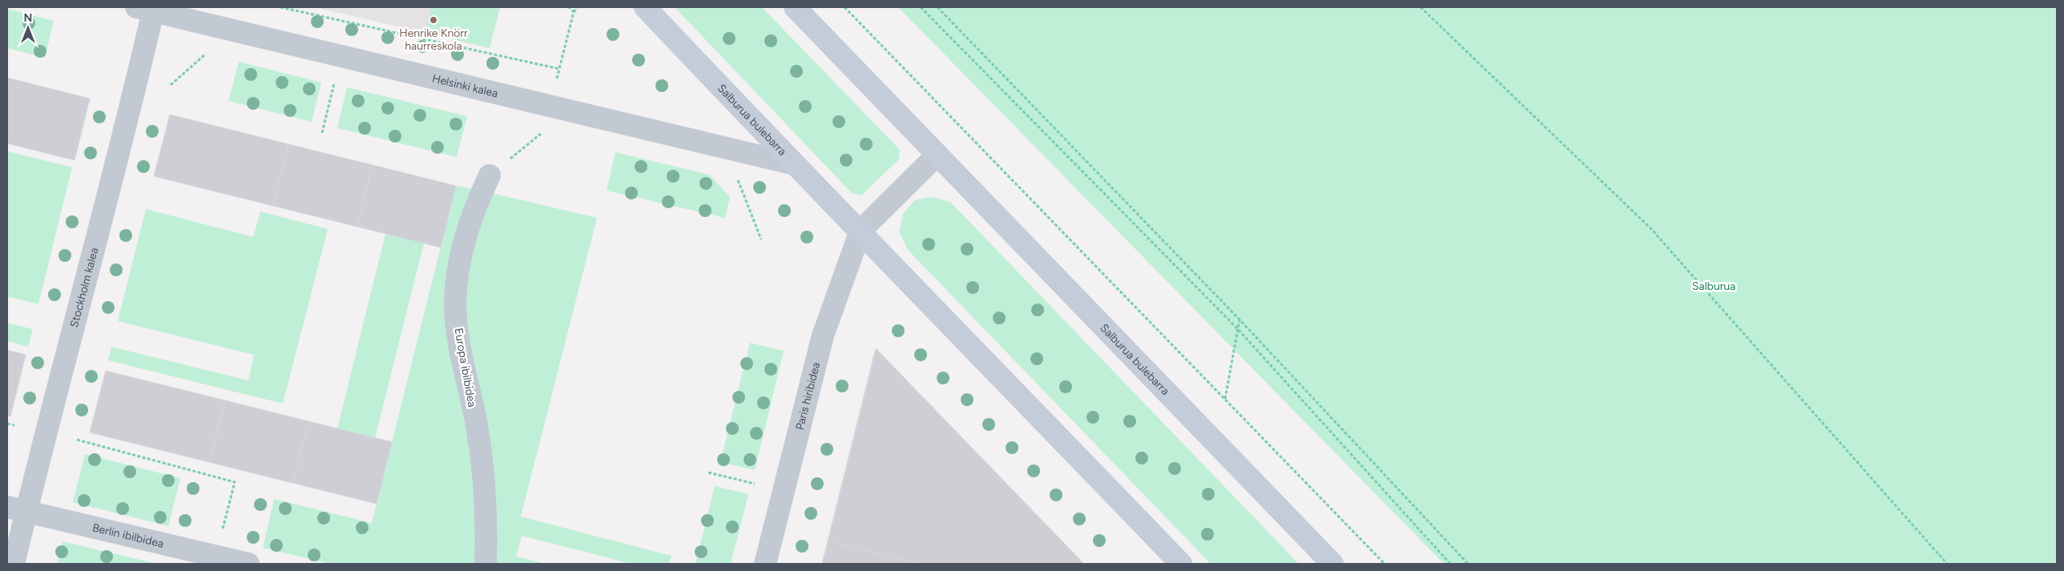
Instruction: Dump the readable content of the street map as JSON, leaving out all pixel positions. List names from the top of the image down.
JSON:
{
  "streets": {
    "main road": ["Salburua bulebarra"],
    "street": [
      "Helsinki kalea",
      "Stockholm kalea",
      "Europa ibilbidea",
      "Paris hiribidea",
      "Berlin ibilbidea"
    ]
  },
  "crossings": [
    ["Helsinki kalea", "Salburua bulebarra"],
    ["Helsinki kalea", "Stockholm kalea"],
    ["Salburua bulebarra", "Paris hiribidea"],
    ["Stockholm kalea", "Berlin ibilbidea"]
  ],
  "parks": ["Salburua"],
  "places": ["Henrike Knörr haurreskola"],
  "north": "top"
}
